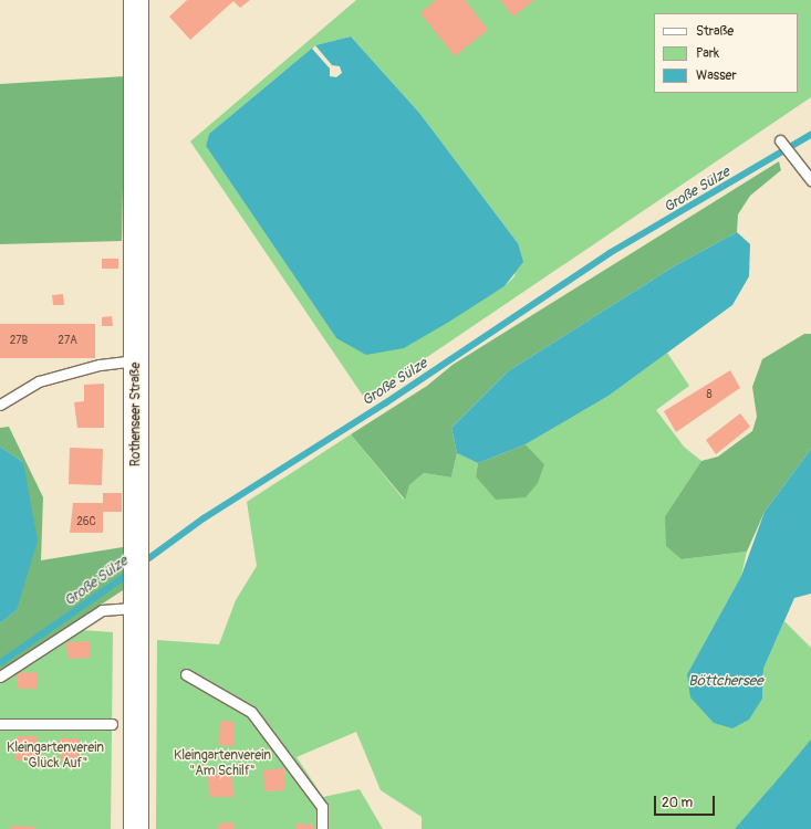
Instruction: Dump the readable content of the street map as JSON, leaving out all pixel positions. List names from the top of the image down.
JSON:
{
  "streets": {
    "street": ["Rothenseer Straße"]
  },
  "water": ["Große Sülze", "Böttchersee"],
  "parks": ["Kleingartenverein \"Glück Auf\"", "Kleingartenverein \"Am Schilf\""],
  "house_numbers": [
    "27B",
    "27A",
    "8",
    "26C"
  ],
  "legend": ["Straße", "Park", "Wasser"],
  "scale_bar": "20 m"
}
